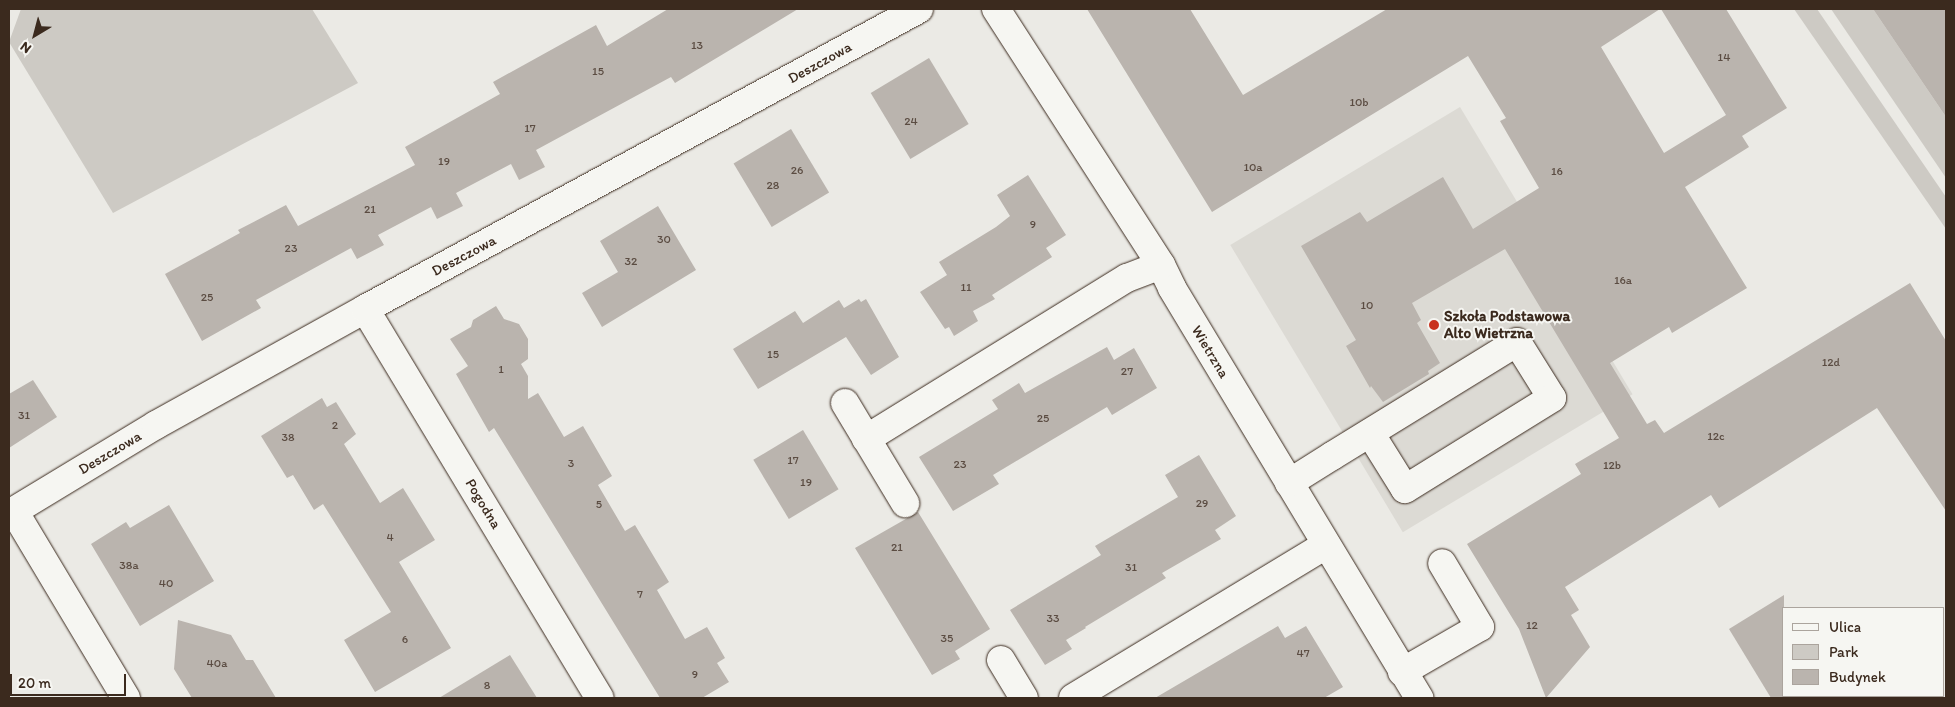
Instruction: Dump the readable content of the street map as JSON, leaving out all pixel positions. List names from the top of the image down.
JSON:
{
  "streets": {
    "street": ["Deszczowa", "Wietrzna", "Pogodna"]
  },
  "crossings": [
    ["Deszczowa", "Pogodna"]
  ],
  "places": ["Szkoła Podstawowa Alto Wietrzna"],
  "house_numbers": [
    "13",
    "14",
    "15",
    "10b",
    "24",
    "17",
    "19",
    "10a",
    "26",
    "16",
    "28",
    "21",
    "9",
    "30",
    "23",
    "32",
    "16a",
    "11",
    "25",
    "10",
    "15",
    "12d",
    "1",
    "27",
    "31",
    "25",
    "2",
    "12c",
    "38",
    "17",
    "3",
    "23",
    "12b",
    "19",
    "29",
    "5",
    "4",
    "21",
    "38a",
    "31",
    "40",
    "7",
    "33",
    "12",
    "35",
    "6",
    "47",
    "40a",
    "9",
    "8"
  ],
  "legend": ["Ulica", "Park", "Budynek"],
  "scale_bar": "20 m",
  "north": "bottom left"
}
